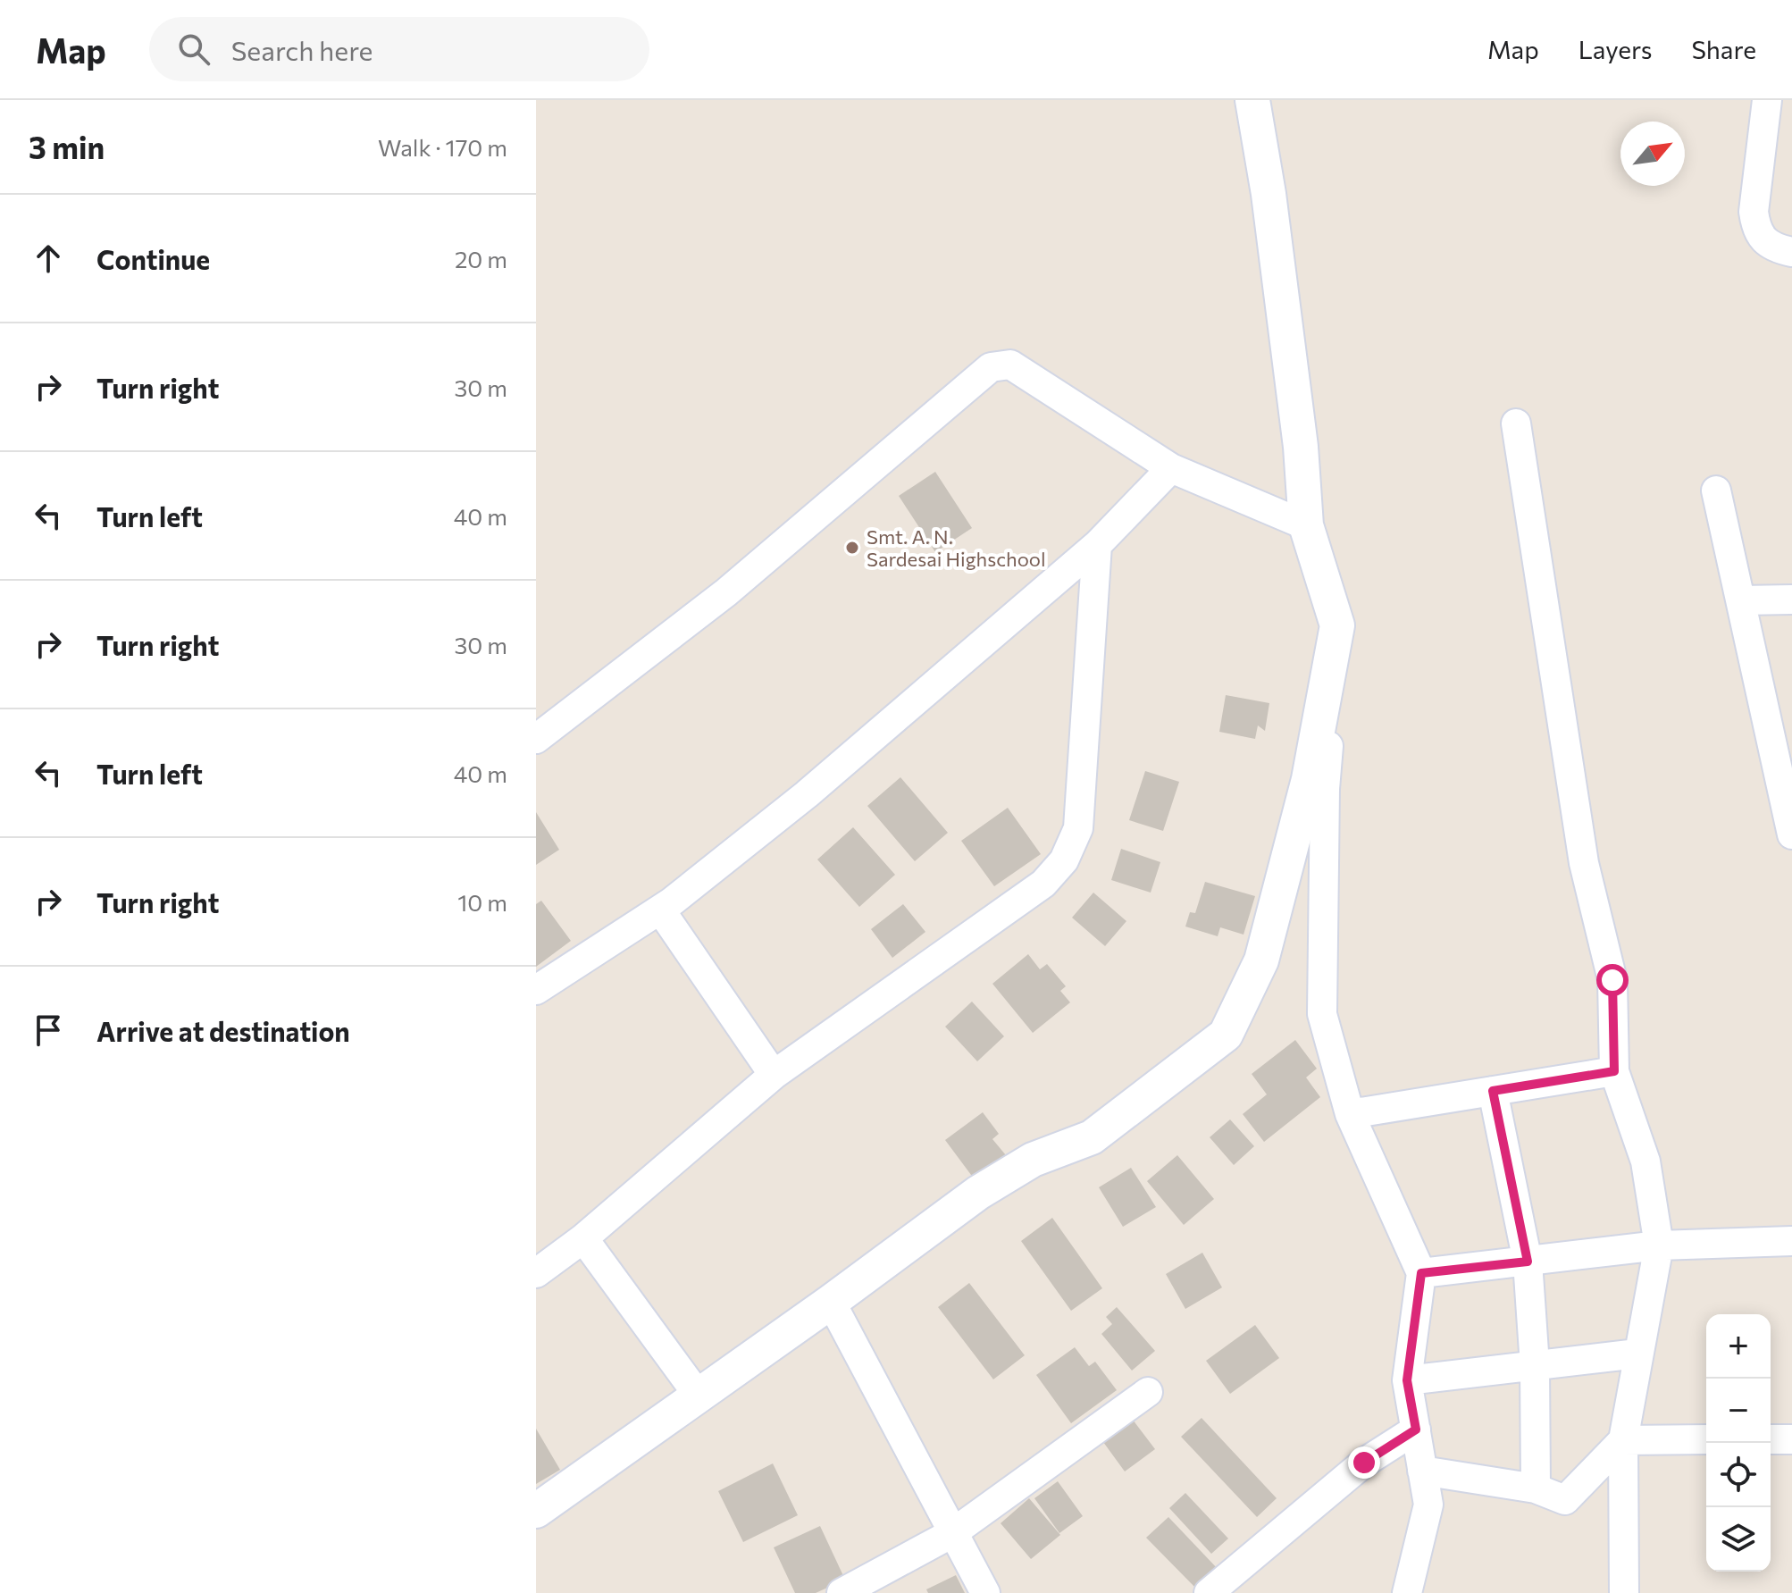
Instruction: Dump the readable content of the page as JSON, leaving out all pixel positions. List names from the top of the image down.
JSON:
{
  "places": ["Smt. A. N. Sardesai Highschool"],
  "north": "top right",
  "page": {
    "header": "Map",
    "search": "Search here",
    "nav": ["Map", "Layers", "Share"],
    "heading": ["3 min", "Walk · 170 m"],
    "list": [
      ["Continue", "20 m"],
      ["Turn right", "30 m"],
      ["Turn left", "40 m"],
      ["Turn right", "30 m"],
      ["Turn left", "40 m"],
      ["Turn right", "10 m"],
      "Arrive at destination"
    ],
    "map_buttons": ["+", "−"]
  }
}
